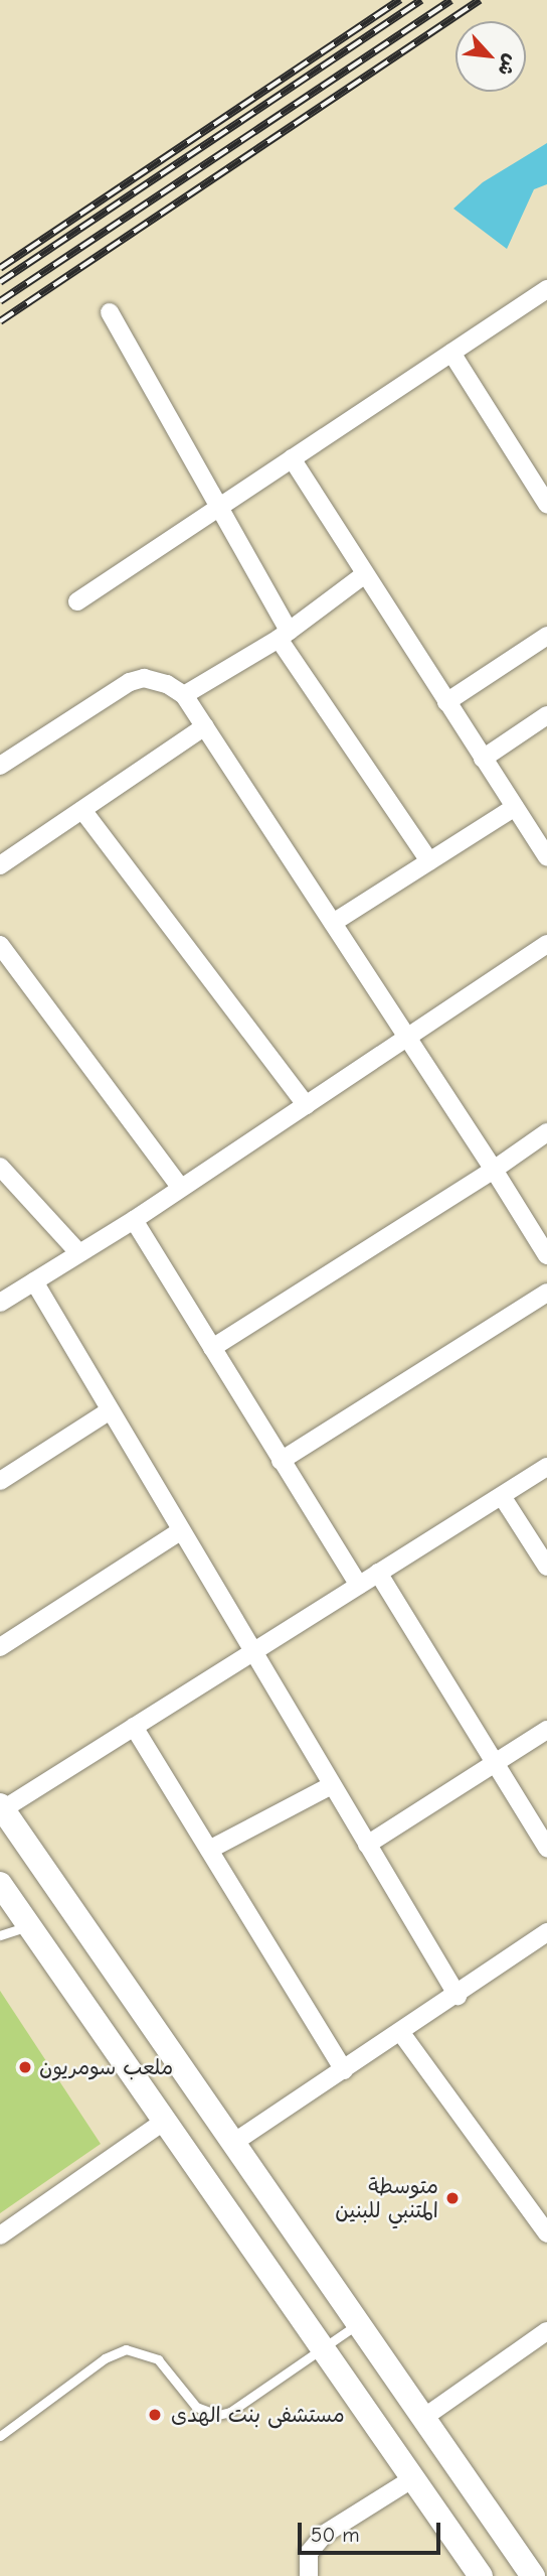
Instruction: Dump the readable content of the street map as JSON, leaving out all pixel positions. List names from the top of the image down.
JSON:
{
  "places": ["ملعب سومريون", "متوسطة المتنبي للبنين", "مستشفى بنت الهدى"],
  "scale_bar": "50 m",
  "north": "bottom right"
}
